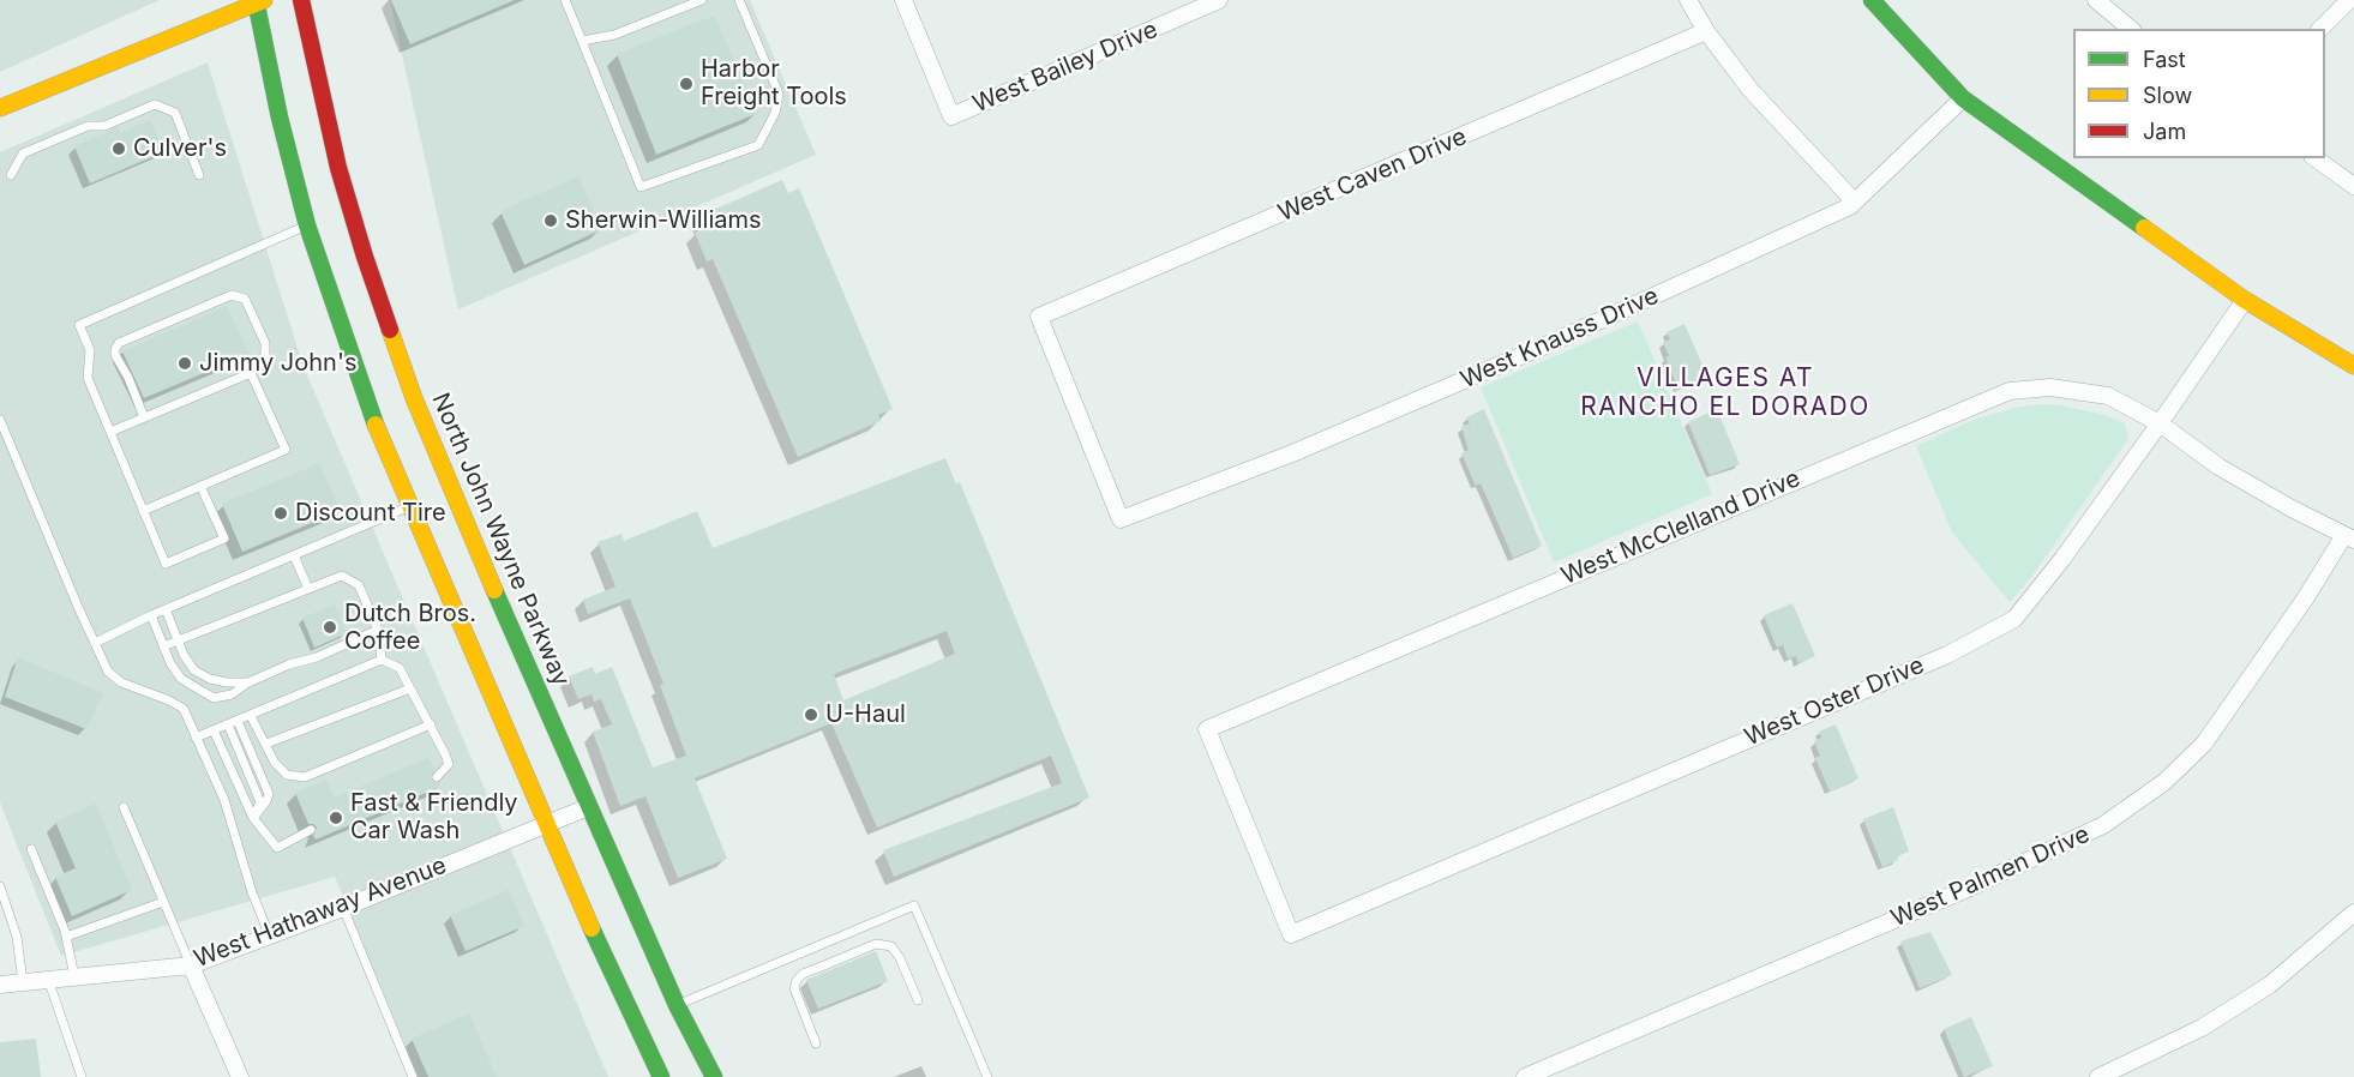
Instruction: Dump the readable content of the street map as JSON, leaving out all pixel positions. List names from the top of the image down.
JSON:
{
  "streets": {
    "main road": ["North John Wayne Parkway"],
    "street": [
      "West Bailey Drive",
      "West Caven Drive",
      "West Knauss Drive",
      "West McClelland Drive",
      "West Oster Drive",
      "West Palmen Drive",
      "West Hathaway Avenue"
    ]
  },
  "crossings": [
    ["West Caven Drive", "West Knauss Drive"],
    ["West McClelland Drive", "West Oster Drive"],
    ["West McClelland Drive", "West Palmen Drive"],
    ["North John Wayne Parkway", "West Hathaway Avenue"]
  ],
  "districts": ["VILLAGES AT RANCHO EL DORADO"],
  "places": [
    "Harbor Freight Tools",
    "Culver's",
    "Sherwin-Williams",
    "Jimmy John's",
    "Discount Tire",
    "Dutch Bros. Coffee",
    "U-Haul",
    "Fast & Friendly Car Wash"
  ],
  "legend": ["Fast", "Slow", "Jam"]
}
